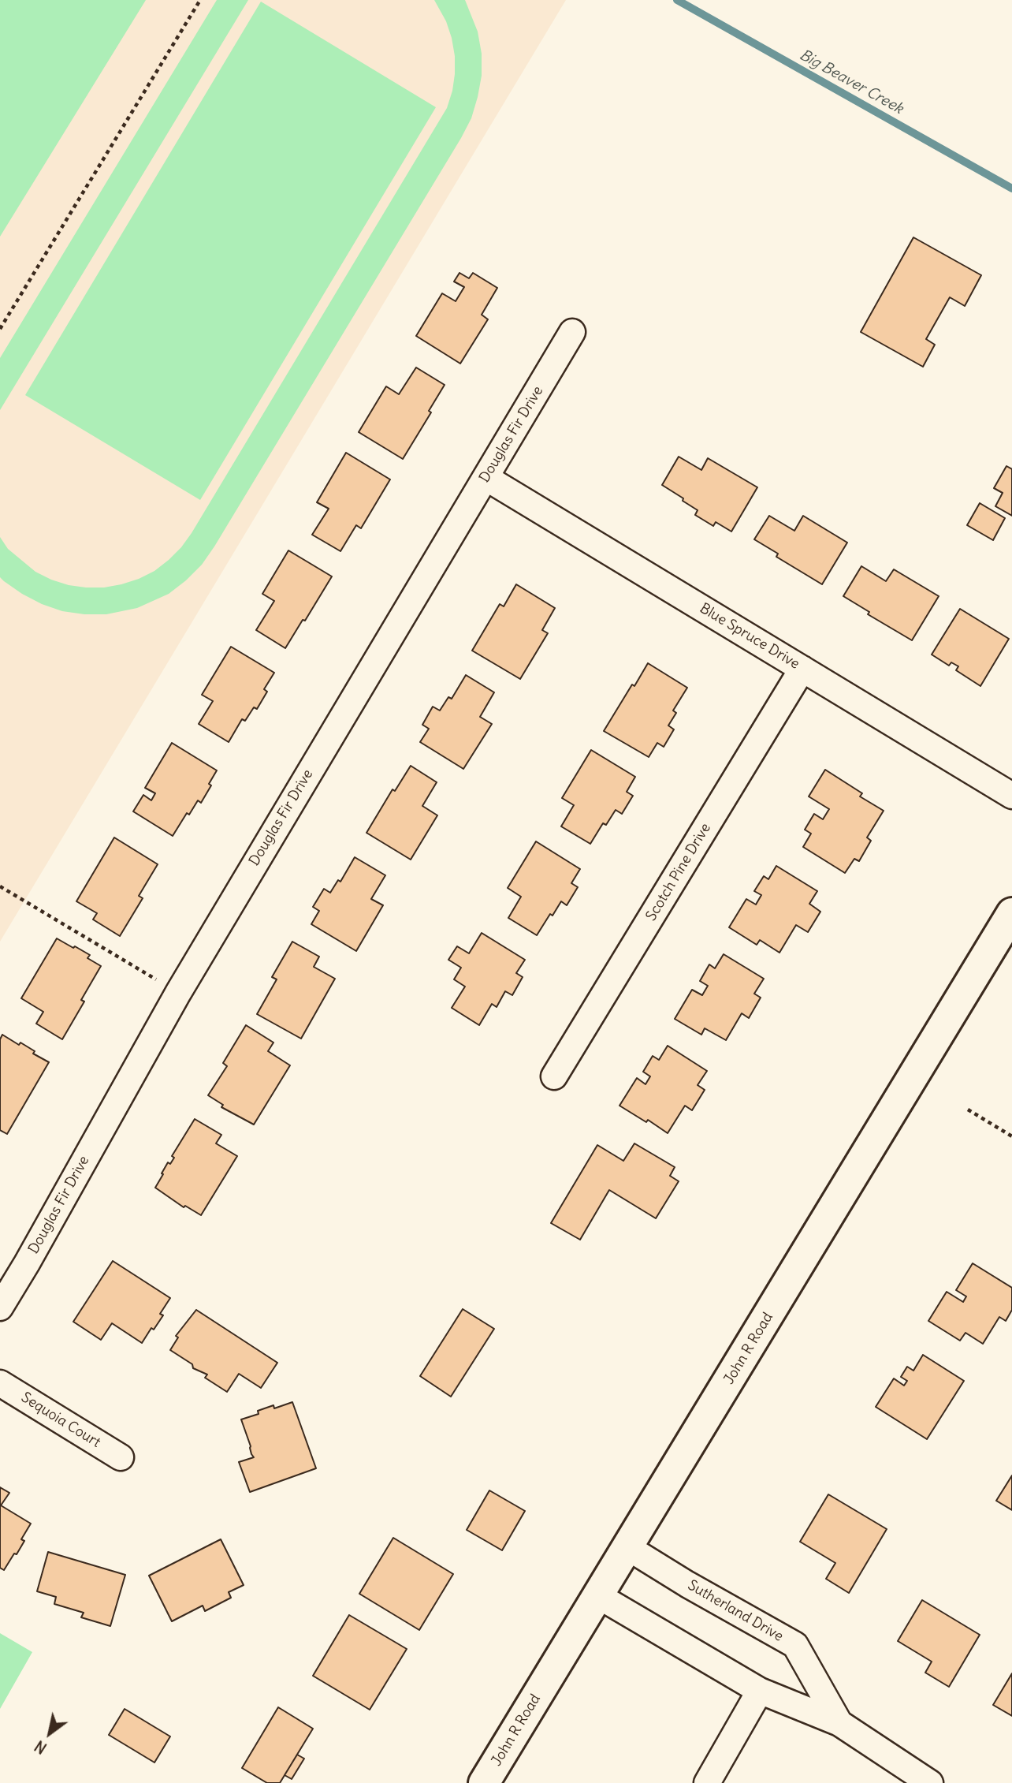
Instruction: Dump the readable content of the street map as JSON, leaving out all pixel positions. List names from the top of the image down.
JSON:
{
  "streets": {
    "main road": ["John R Road"],
    "street": [
      "Douglas Fir Drive",
      "Blue Spruce Drive",
      "Scotch Pine Drive",
      "Sequoia Court",
      "Sutherland Drive"
    ]
  },
  "crossings": [
    ["Douglas Fir Drive", "Blue Spruce Drive"],
    ["Blue Spruce Drive", "Scotch Pine Drive"],
    ["John R Road", "Sutherland Drive"]
  ],
  "water": ["Big Beaver Creek"],
  "north": "bottom left"
}
